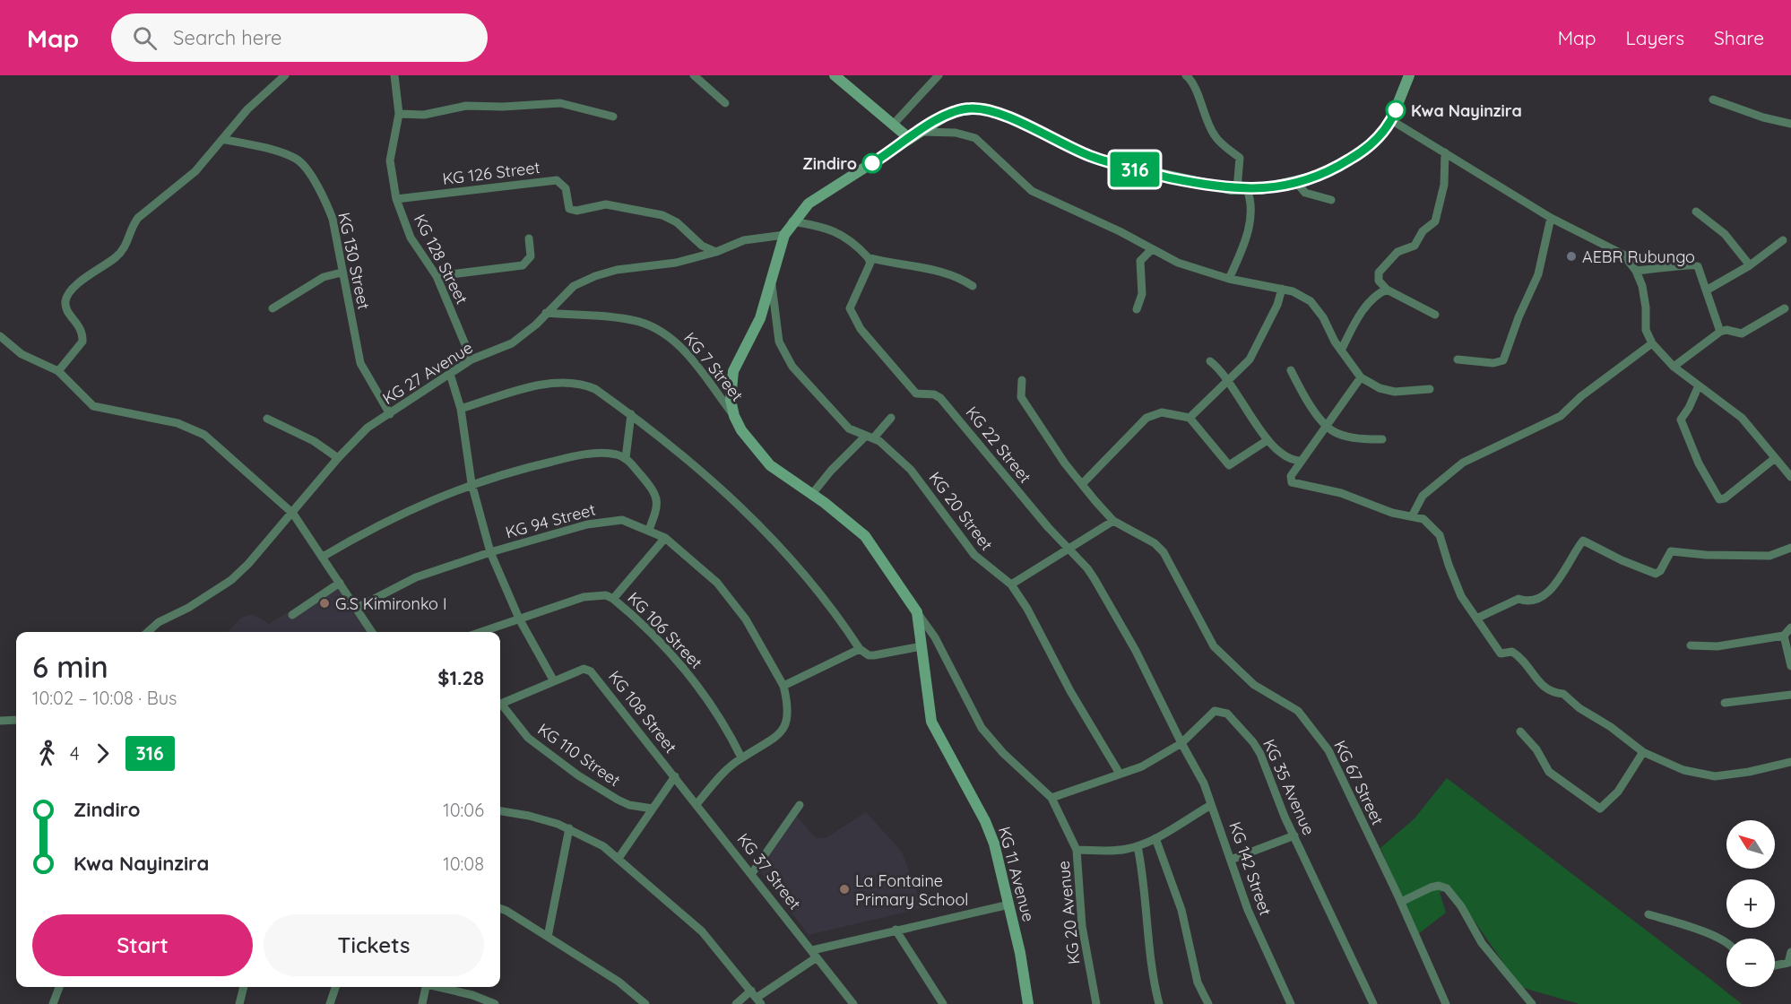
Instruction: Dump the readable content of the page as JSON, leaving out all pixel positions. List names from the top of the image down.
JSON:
{
  "streets": {
    "main road": ["KG 11 Avenue"],
    "street": [
      "KG 126 Street",
      "KG 128 Street",
      "KG 130 Street",
      "KG 7 Street",
      "KG 27 Avenue",
      "KG 22 Street",
      "KG 20 Street",
      "KG 94 Street",
      "KG 106 Street",
      "KG 108 Street",
      "KG 110 Street",
      "KG 67 Street",
      "KG 35 Avenue",
      "KG 142 Street",
      "KG 37 Street",
      "KG 20 Avenue"
    ]
  },
  "crossings": [
    ["KG 126 Street", "KG 128 Street"],
    ["KG 126 Street", "KG 27 Avenue"],
    ["KG 128 Street", "KG 27 Avenue"],
    ["KG 130 Street", "KG 27 Avenue"],
    ["KG 7 Street", "KG 27 Avenue"],
    ["KG 22 Street", "KG 35 Avenue"],
    ["KG 22 Street", "KG 142 Street"],
    ["KG 20 Street", "KG 35 Avenue"],
    ["KG 94 Street", "KG 106 Street"],
    ["KG 94 Street", "KG 37 Street"],
    ["KG 108 Street", "KG 37 Street"],
    ["KG 35 Avenue", "KG 142 Street"],
    ["KG 35 Avenue", "KG 20 Avenue"],
    ["KG 11 Avenue", "KG 20 Avenue"]
  ],
  "places": [
    "Kwa Nayinzira",
    "Zindiro",
    "AEBR Rubungo",
    "G.S Kimironko I",
    "La Fontaine Primary School"
  ],
  "lines": ["bus line 316"],
  "north": "top left",
  "page": {
    "header": "Map",
    "search": "Search here",
    "nav": ["Map", "Layers", "Share"],
    "on_map": "316",
    "heading": ["6 min", "10:02 – 10:08 · Bus", "$1.28"],
    "legs": ["4", "316"],
    "list": [
      {
        "name": "Zindiro",
        "value": "10:06"
      },
      {
        "name": "Kwa Nayinzira",
        "value": "10:08"
      }
    ],
    "map_buttons": ["+", "−"],
    "buttons": ["Start", "Tickets"]
  }
}
